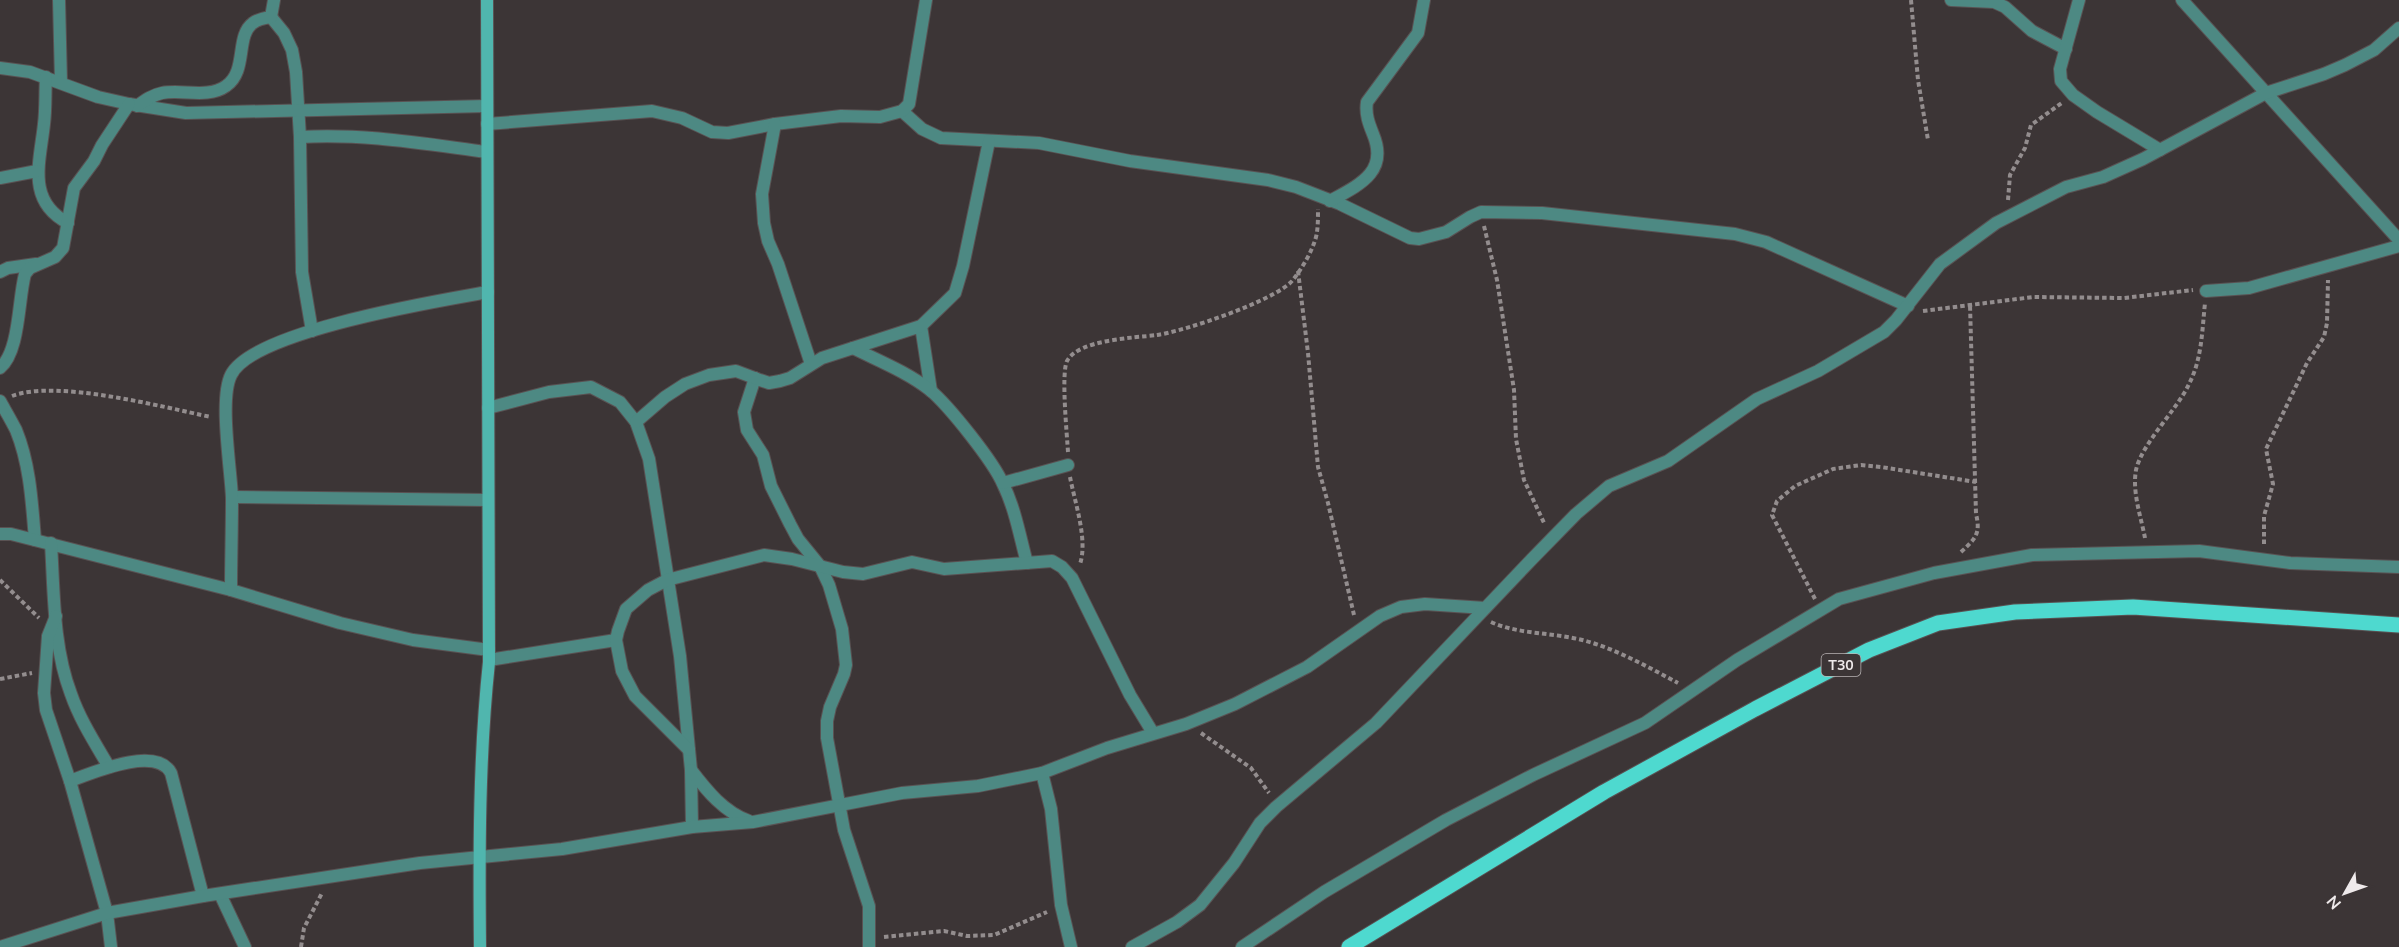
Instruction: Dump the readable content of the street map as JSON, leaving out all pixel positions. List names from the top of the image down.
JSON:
{
  "streets": {
    "main road": ["T30"]
  },
  "north": "bottom left"
}
